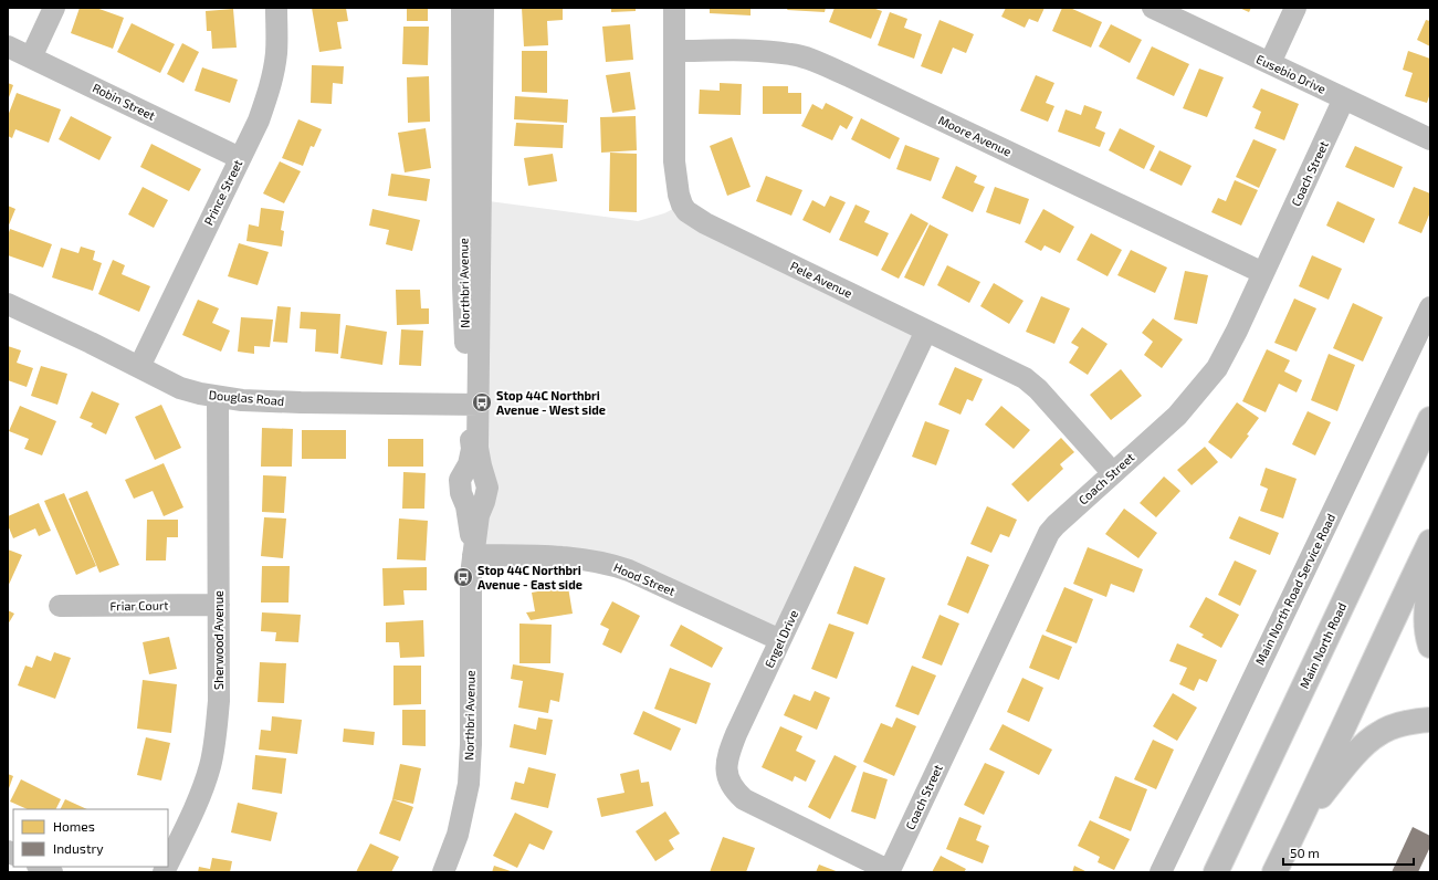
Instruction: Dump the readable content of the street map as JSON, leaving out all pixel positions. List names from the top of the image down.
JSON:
{
  "streets": {
    "highway": ["Main North Road"],
    "street": [
      "Eusebio Drive",
      "Robin Street",
      "Moore Avenue",
      "Coach Street",
      "Prince Street",
      "Pele Avenue",
      "Northbri Avenue",
      "Douglas Road",
      "Hood Street",
      "Main North Road Service Road",
      "Friar Court",
      "Engel Drive",
      "Sherwood Avenue"
    ]
  },
  "crossings": [
    ["Eusebio Drive", "Coach Street"],
    ["Robin Street", "Prince Street"],
    ["Moore Avenue", "Coach Street"],
    ["Moore Avenue", "Pele Avenue"],
    ["Coach Street", "Pele Avenue"],
    ["Coach Street", "Engel Drive"],
    ["Prince Street", "Douglas Road"],
    ["Pele Avenue", "Engel Drive"],
    ["Northbri Avenue", "Douglas Road"],
    ["Northbri Avenue", "Hood Street"],
    ["Douglas Road", "Sherwood Avenue"],
    ["Hood Street", "Engel Drive"],
    ["Friar Court", "Sherwood Avenue"]
  ],
  "places": {
    "bus stop": ["Stop 44C Northbri Avenue - West side", "Stop 44C Northbri Avenue - East side"]
  },
  "legend": ["Homes", "Industry"],
  "scale_bar": "50 m"
}
